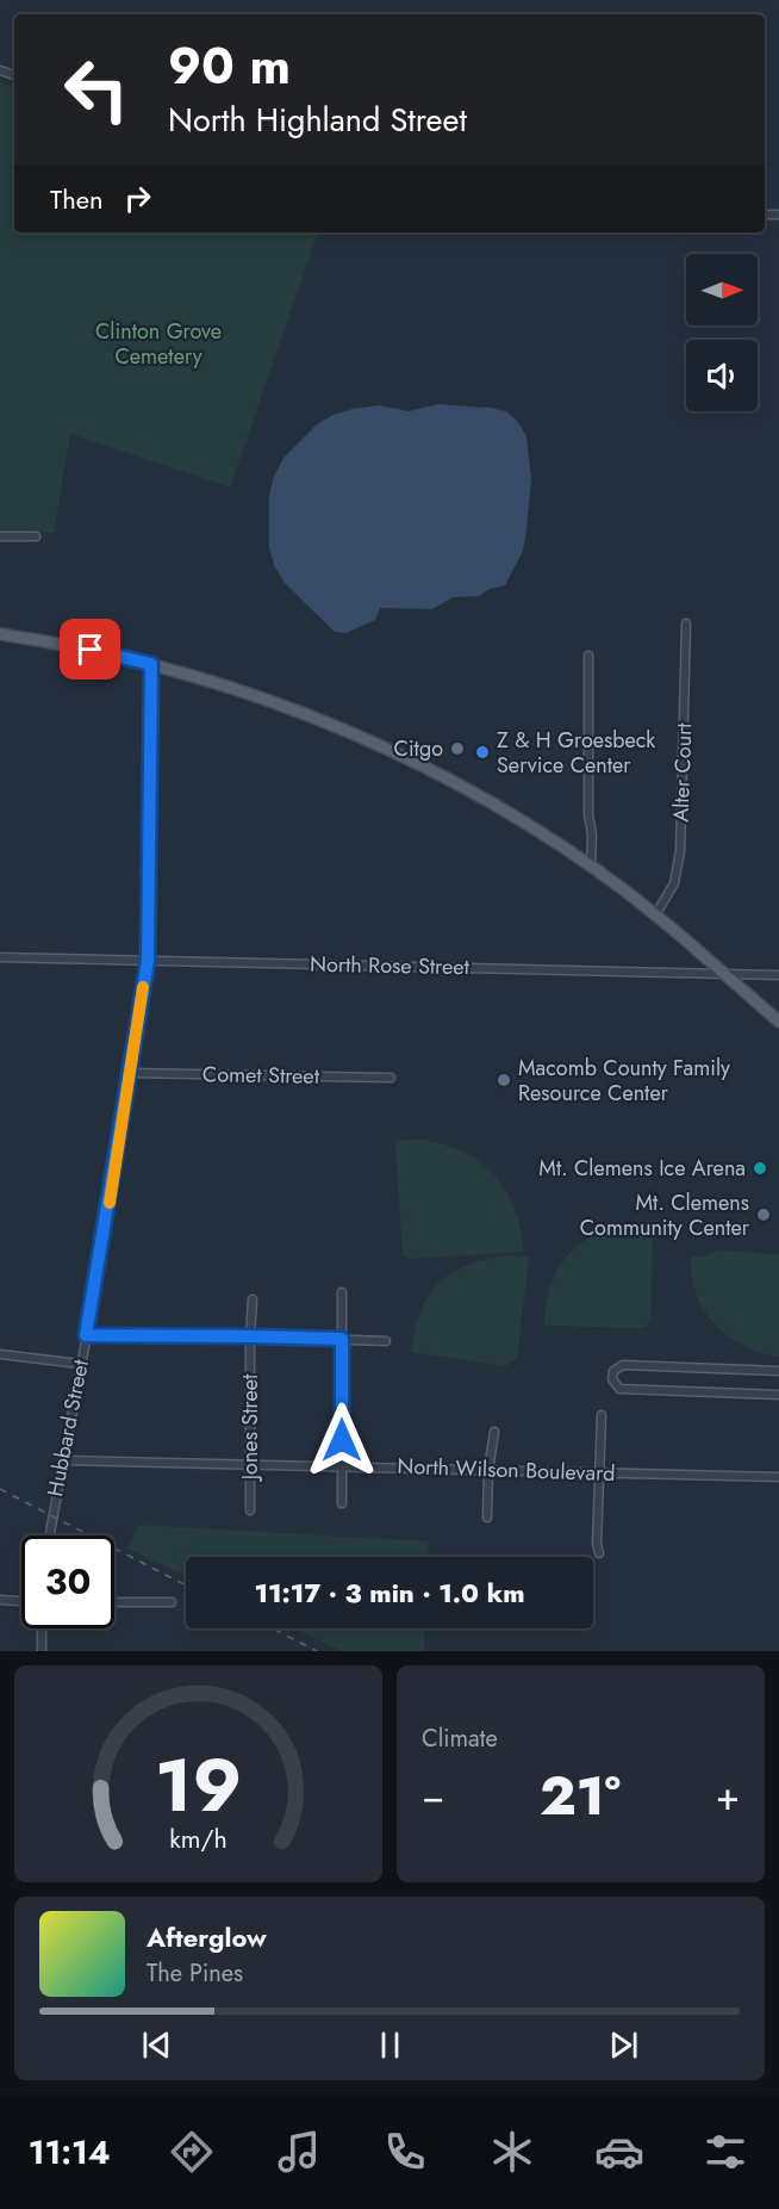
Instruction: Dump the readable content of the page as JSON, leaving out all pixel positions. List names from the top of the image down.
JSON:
{
  "streets": {
    "street": [
      "Alter Court",
      "North Rose Street",
      "Comet Street",
      "Jones Street",
      "Hubbard Street",
      "North Wilson Boulevard"
    ]
  },
  "crossings": [
    ["North Rose Street", "Hubbard Street"],
    ["Comet Street", "Hubbard Street"],
    ["Jones Street", "North Wilson Boulevard"],
    ["Hubbard Street", "North Wilson Boulevard"]
  ],
  "parks": ["Clinton Grove Cemetery"],
  "places": [
    "Citgo",
    "Z & H Groesbeck Service Center",
    "Macomb County Family Resource Center",
    "Mt. Clemens Ice Arena",
    "Mt. Clemens Community Center"
  ],
  "north": "right",
  "page": {
    "turn": ["90 m", "North Highland Street"],
    "then": "Then",
    "limit": "30",
    "trip": "11:17 · 3 min · 1.0 km",
    "tile": "Climate",
    "heat": ["−", "21°", "+"],
    "song": ["Afterglow", "The Pines"],
    "tabs": "11:14",
    "gauge": ["19", "km/h"]
  }
}
